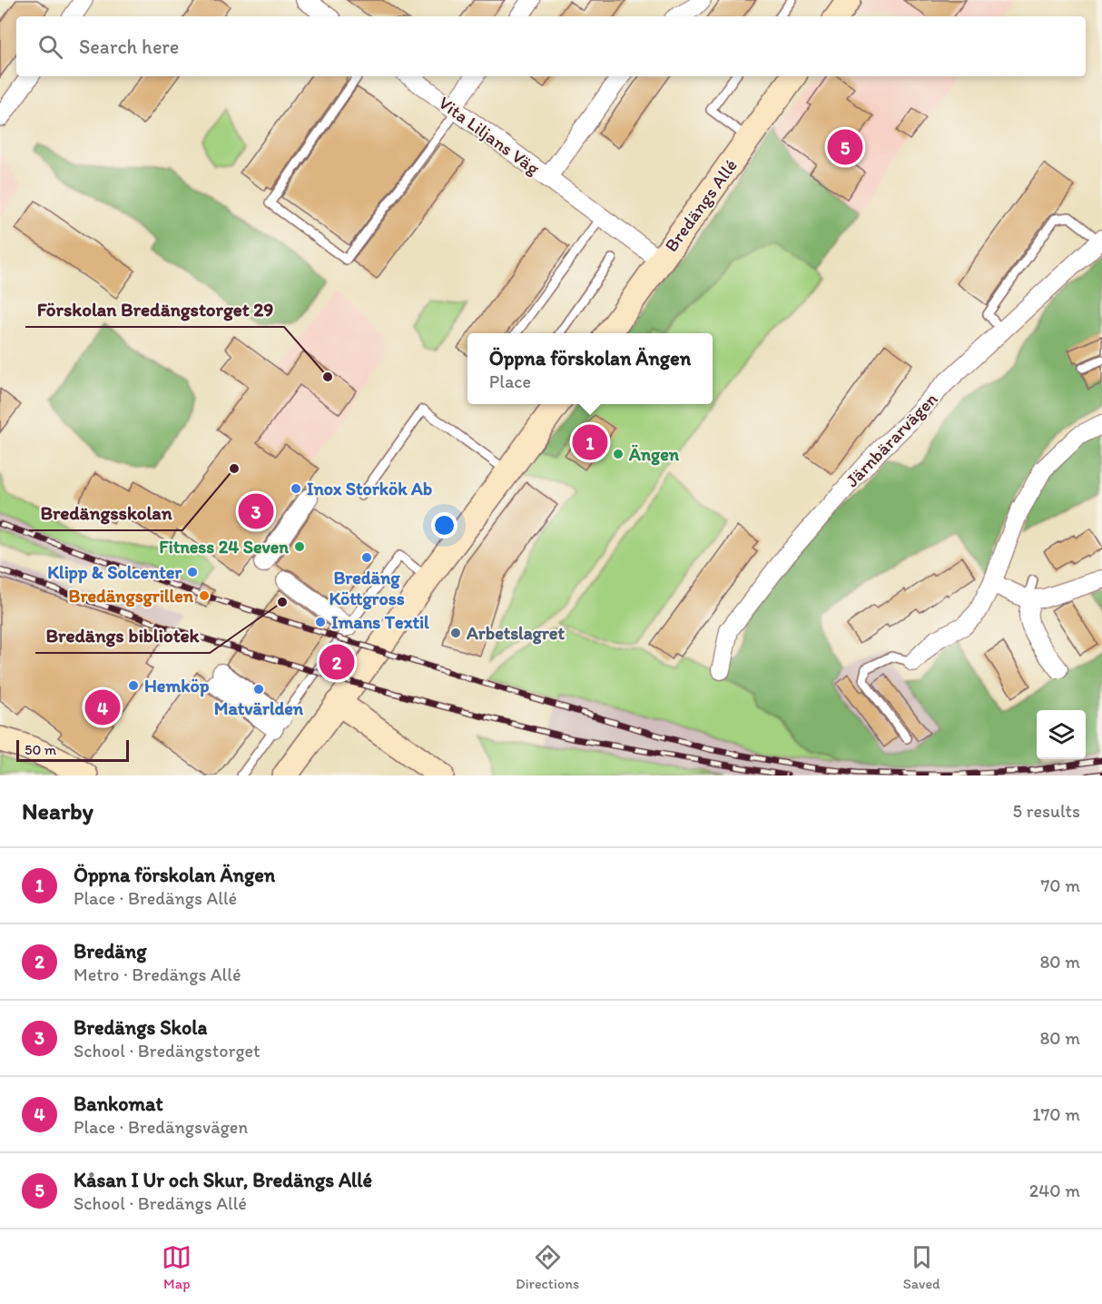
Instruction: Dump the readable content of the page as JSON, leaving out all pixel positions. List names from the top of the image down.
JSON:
{
  "streets": {
    "street": ["Vita Liljans Väg", "Bredängs Allé", "Järnbärarvägen"]
  },
  "crossings": [
    ["Vita Liljans Väg", "Bredängs Allé"]
  ],
  "places": [
    "Förskolan Bredängstorget 29",
    "Ängen",
    "Bredängsskolan",
    "Inox Storkök Ab",
    "Fitness 24 Seven",
    "Bredäng Köttgross",
    "Klipp & Solcenter",
    "Bredängsgrillen",
    "Bredängs bibliotek",
    "Imans Textil",
    "Arbetslagret",
    "Hemköp",
    "Matvärlden"
  ],
  "scale_bar": "50 m",
  "page": {
    "search": "Search here",
    "pins": [
      "5",
      "1",
      "3",
      "2",
      "4"
    ],
    "popup": ["Öppna förskolan Ängen", "Place"],
    "scale": "50 m",
    "heading": ["Nearby", "5 results"],
    "list": [
      {
        "mark": "1",
        "name": "Öppna förskolan Ängen",
        "note": "Place · Bredängs Allé",
        "value": "70 m"
      },
      {
        "mark": "2",
        "name": "Bredäng",
        "note": "Metro · Bredängs Allé",
        "value": "80 m"
      },
      {
        "mark": "3",
        "name": "Bredängs Skola",
        "note": "School · Bredängstorget",
        "value": "80 m"
      },
      {
        "mark": "4",
        "name": "Bankomat",
        "note": "Place · Bredängsvägen",
        "value": "170 m"
      },
      {
        "mark": "5",
        "name": "Kåsan I Ur och Skur, Bredängs Allé",
        "note": "School · Bredängs Allé",
        "value": "240 m"
      }
    ],
    "nav": ["Map", "Directions", "Saved"]
  }
}
